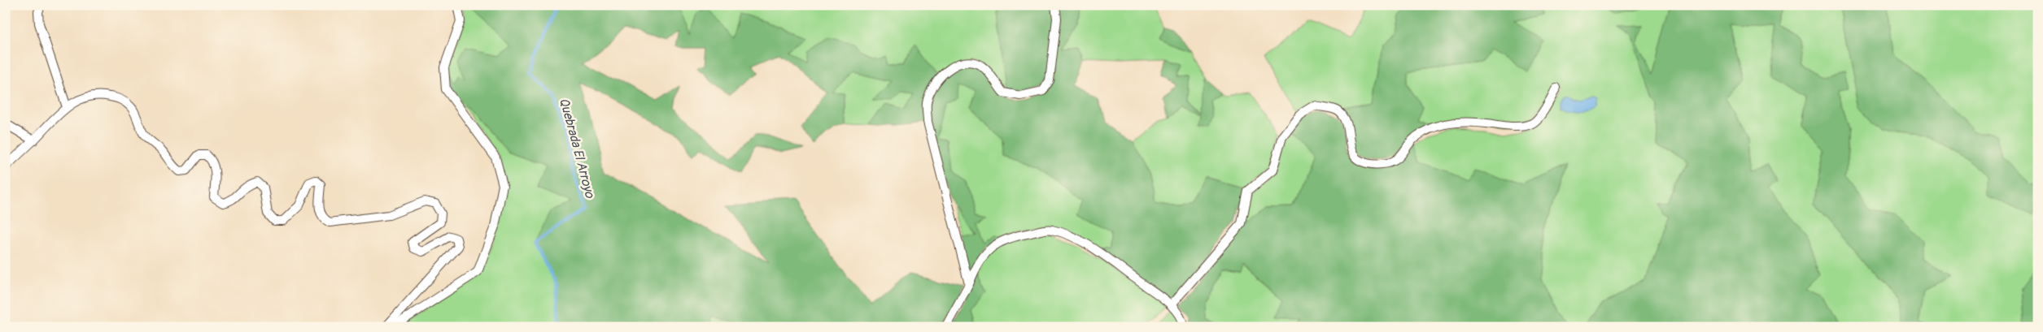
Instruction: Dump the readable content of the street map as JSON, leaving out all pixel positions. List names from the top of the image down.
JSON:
{
  "water": ["Quebrada El Arroyo"]
}
